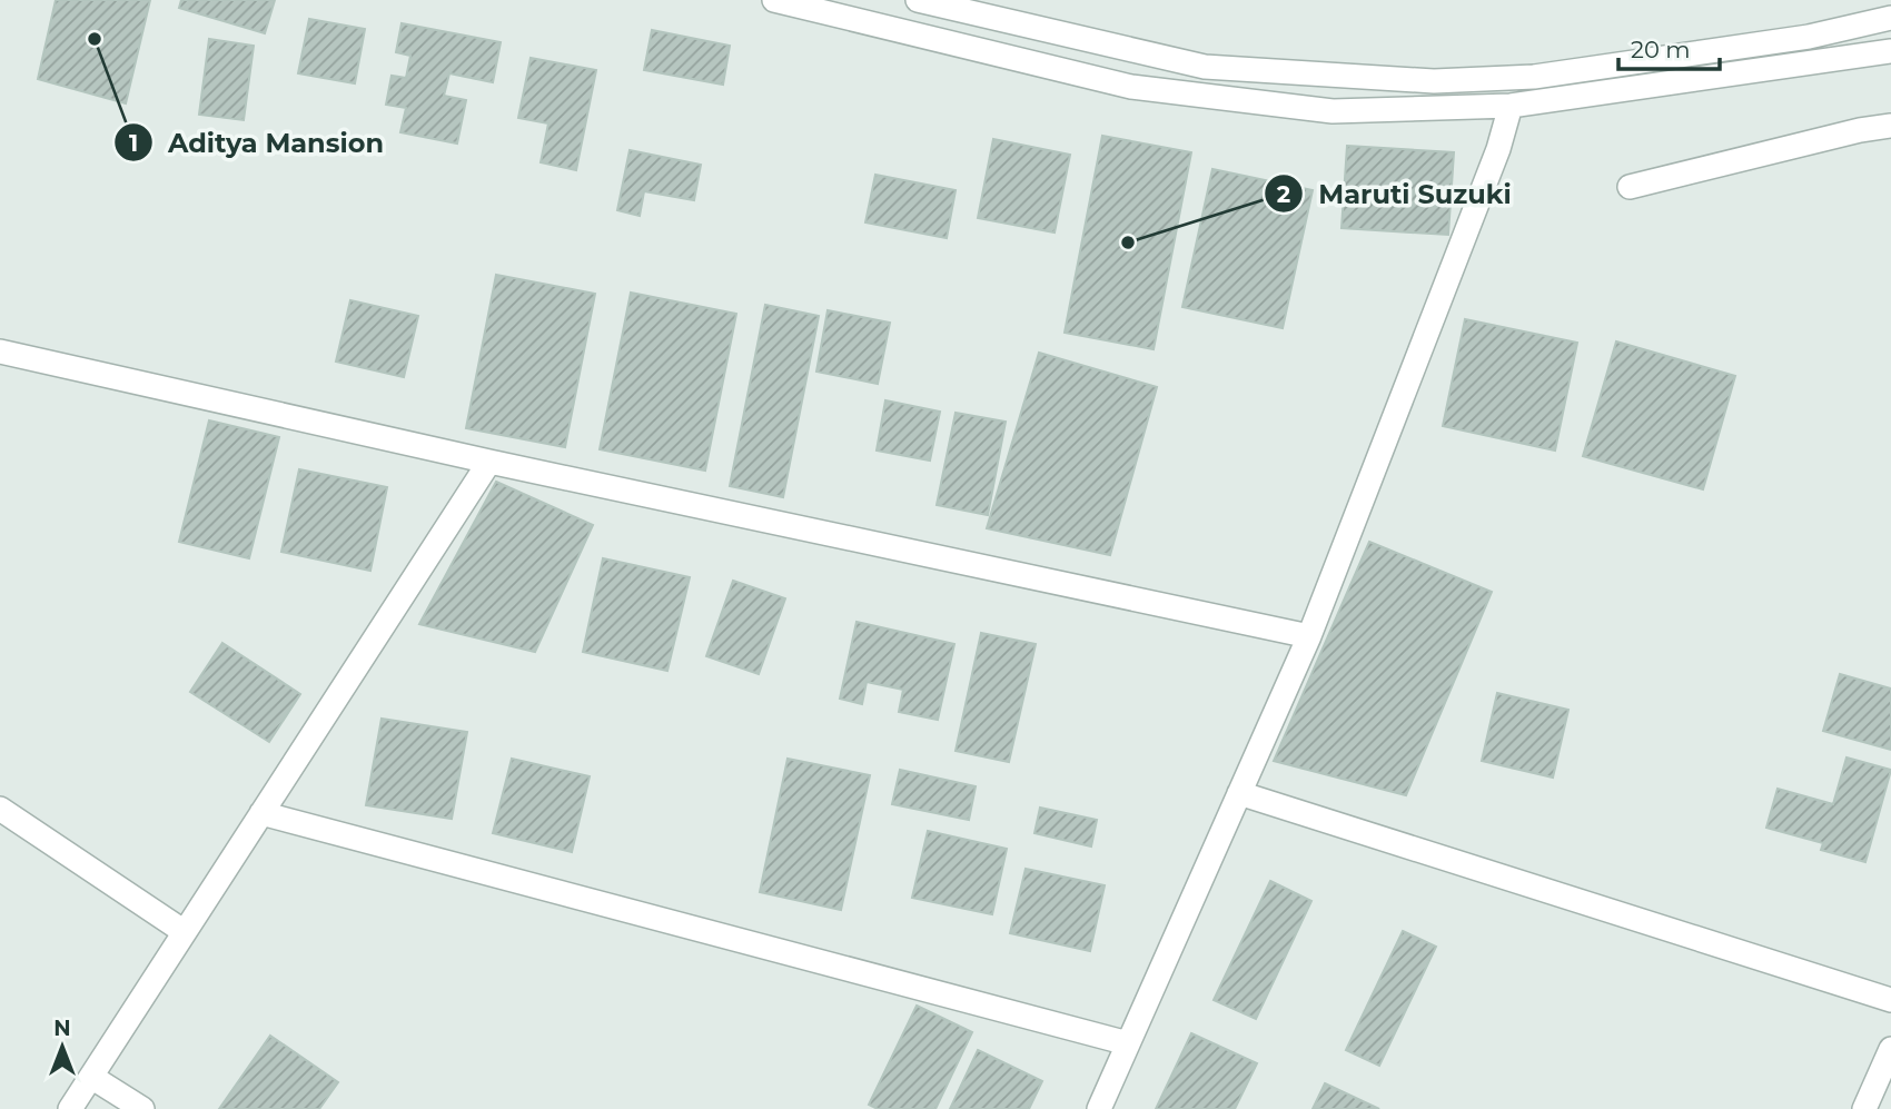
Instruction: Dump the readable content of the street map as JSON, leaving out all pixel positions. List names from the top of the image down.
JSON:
{
  "places": ["Aditya Mansion", "Maruti Suzuki"],
  "scale_bar": "20 m",
  "north": "top"
}
